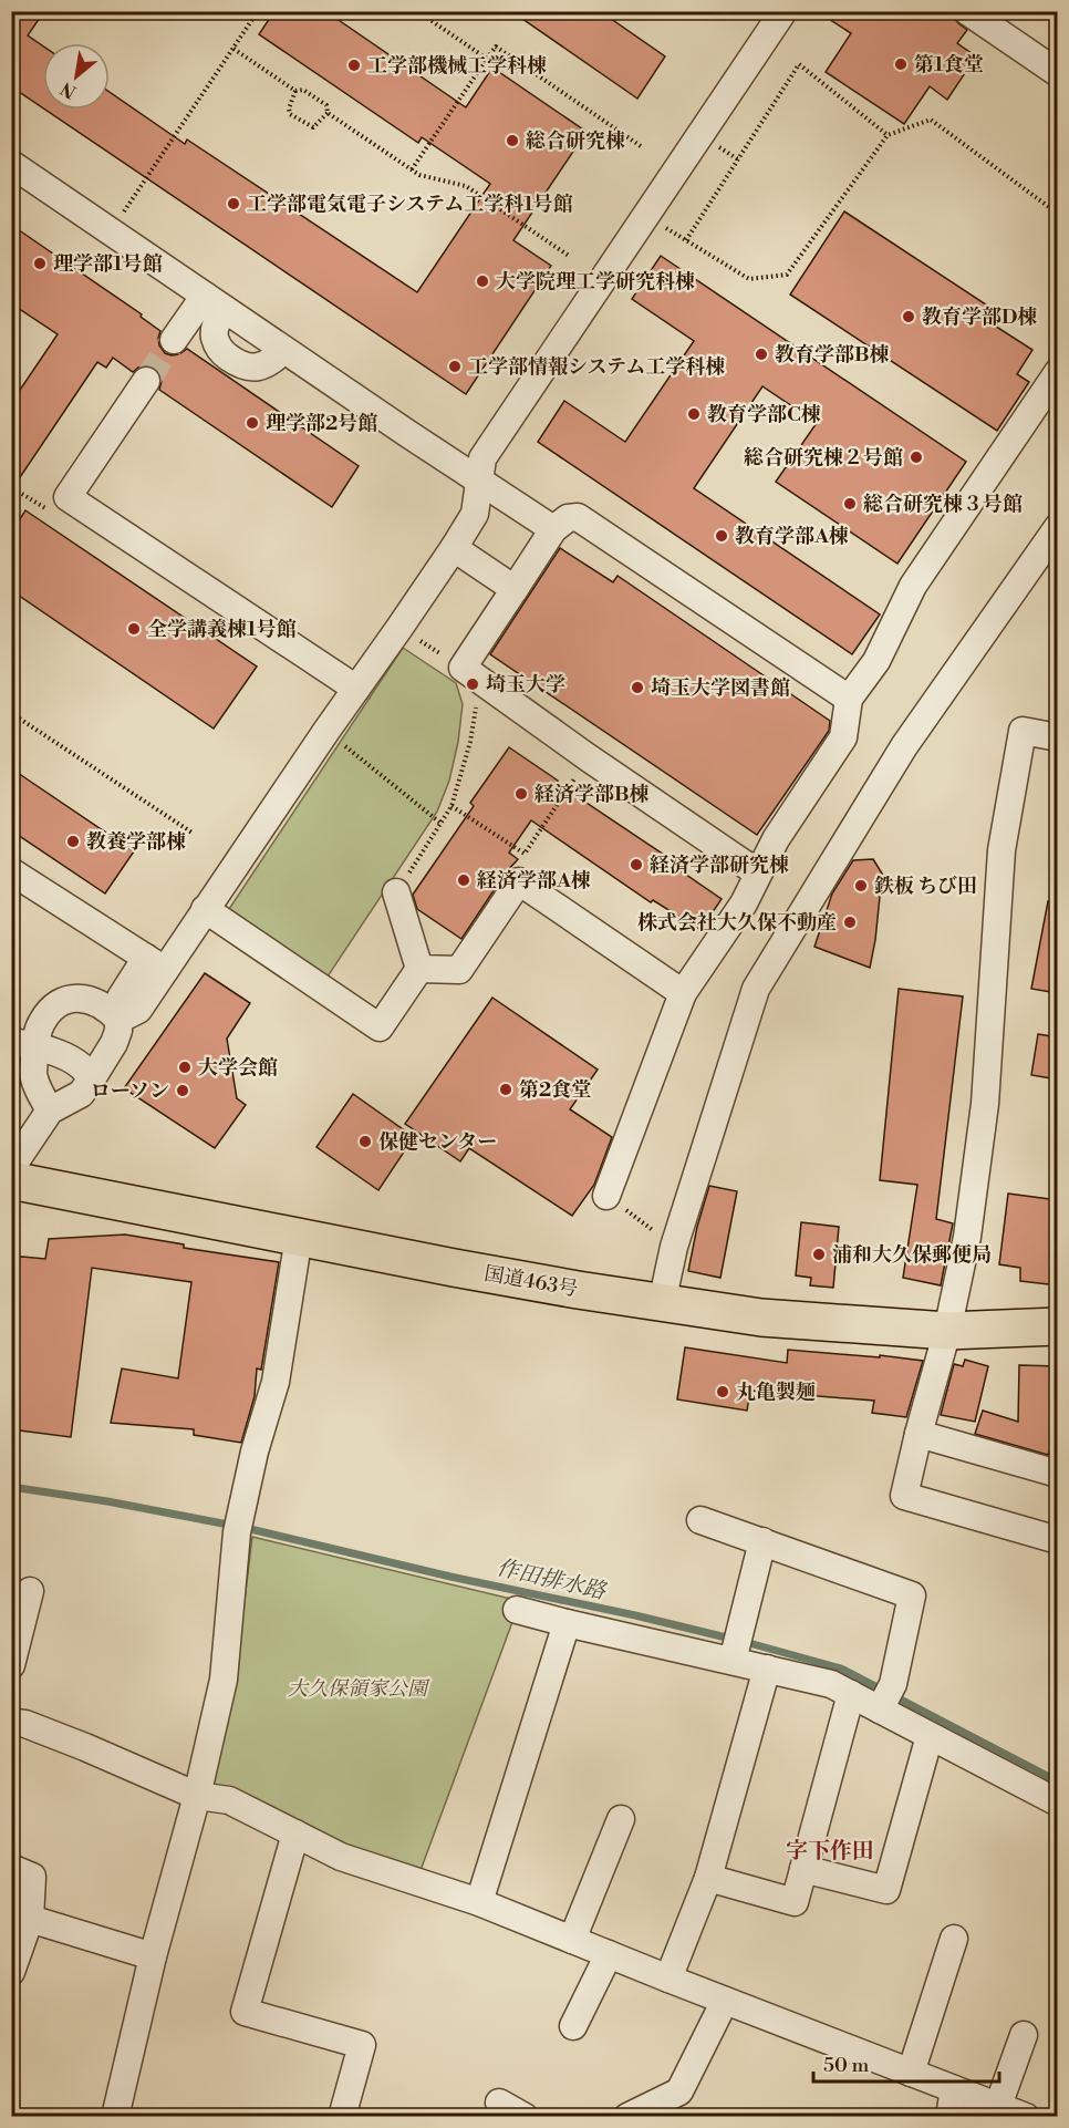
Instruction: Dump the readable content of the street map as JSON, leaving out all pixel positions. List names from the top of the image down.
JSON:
{
  "streets": {
    "highway": ["国道463号"]
  },
  "districts": ["字下作田"],
  "water": ["作田排水路"],
  "parks": ["大久保領家公園"],
  "places": [
    "第1食堂",
    "工学部機械工学科棟",
    "総合研究棟",
    "工学部電気電子システム工学科1号館",
    "理学部1号館",
    "大学院理工学研究科棟",
    "教育学部D棟",
    "教育学部B棟",
    "工学部情報システム工学科棟",
    "教育学部C棟",
    "理学部2号館",
    "総合研究棟２号館",
    "総合研究棟３号館",
    "教育学部A棟",
    "全学講義棟1号館",
    "埼玉大学",
    "埼玉大学図書館",
    "経済学部B棟",
    "教養学部棟",
    "経済学部研究棟",
    "経済学部A棟",
    "鉄板 ちび田",
    "株式会社大久保不動産",
    "大学会館",
    "第2食堂",
    "ローソン",
    "保健センター",
    "浦和大久保郵便局",
    "丸亀製麺"
  ],
  "scale_bar": "50 m",
  "north": "bottom left"
}
